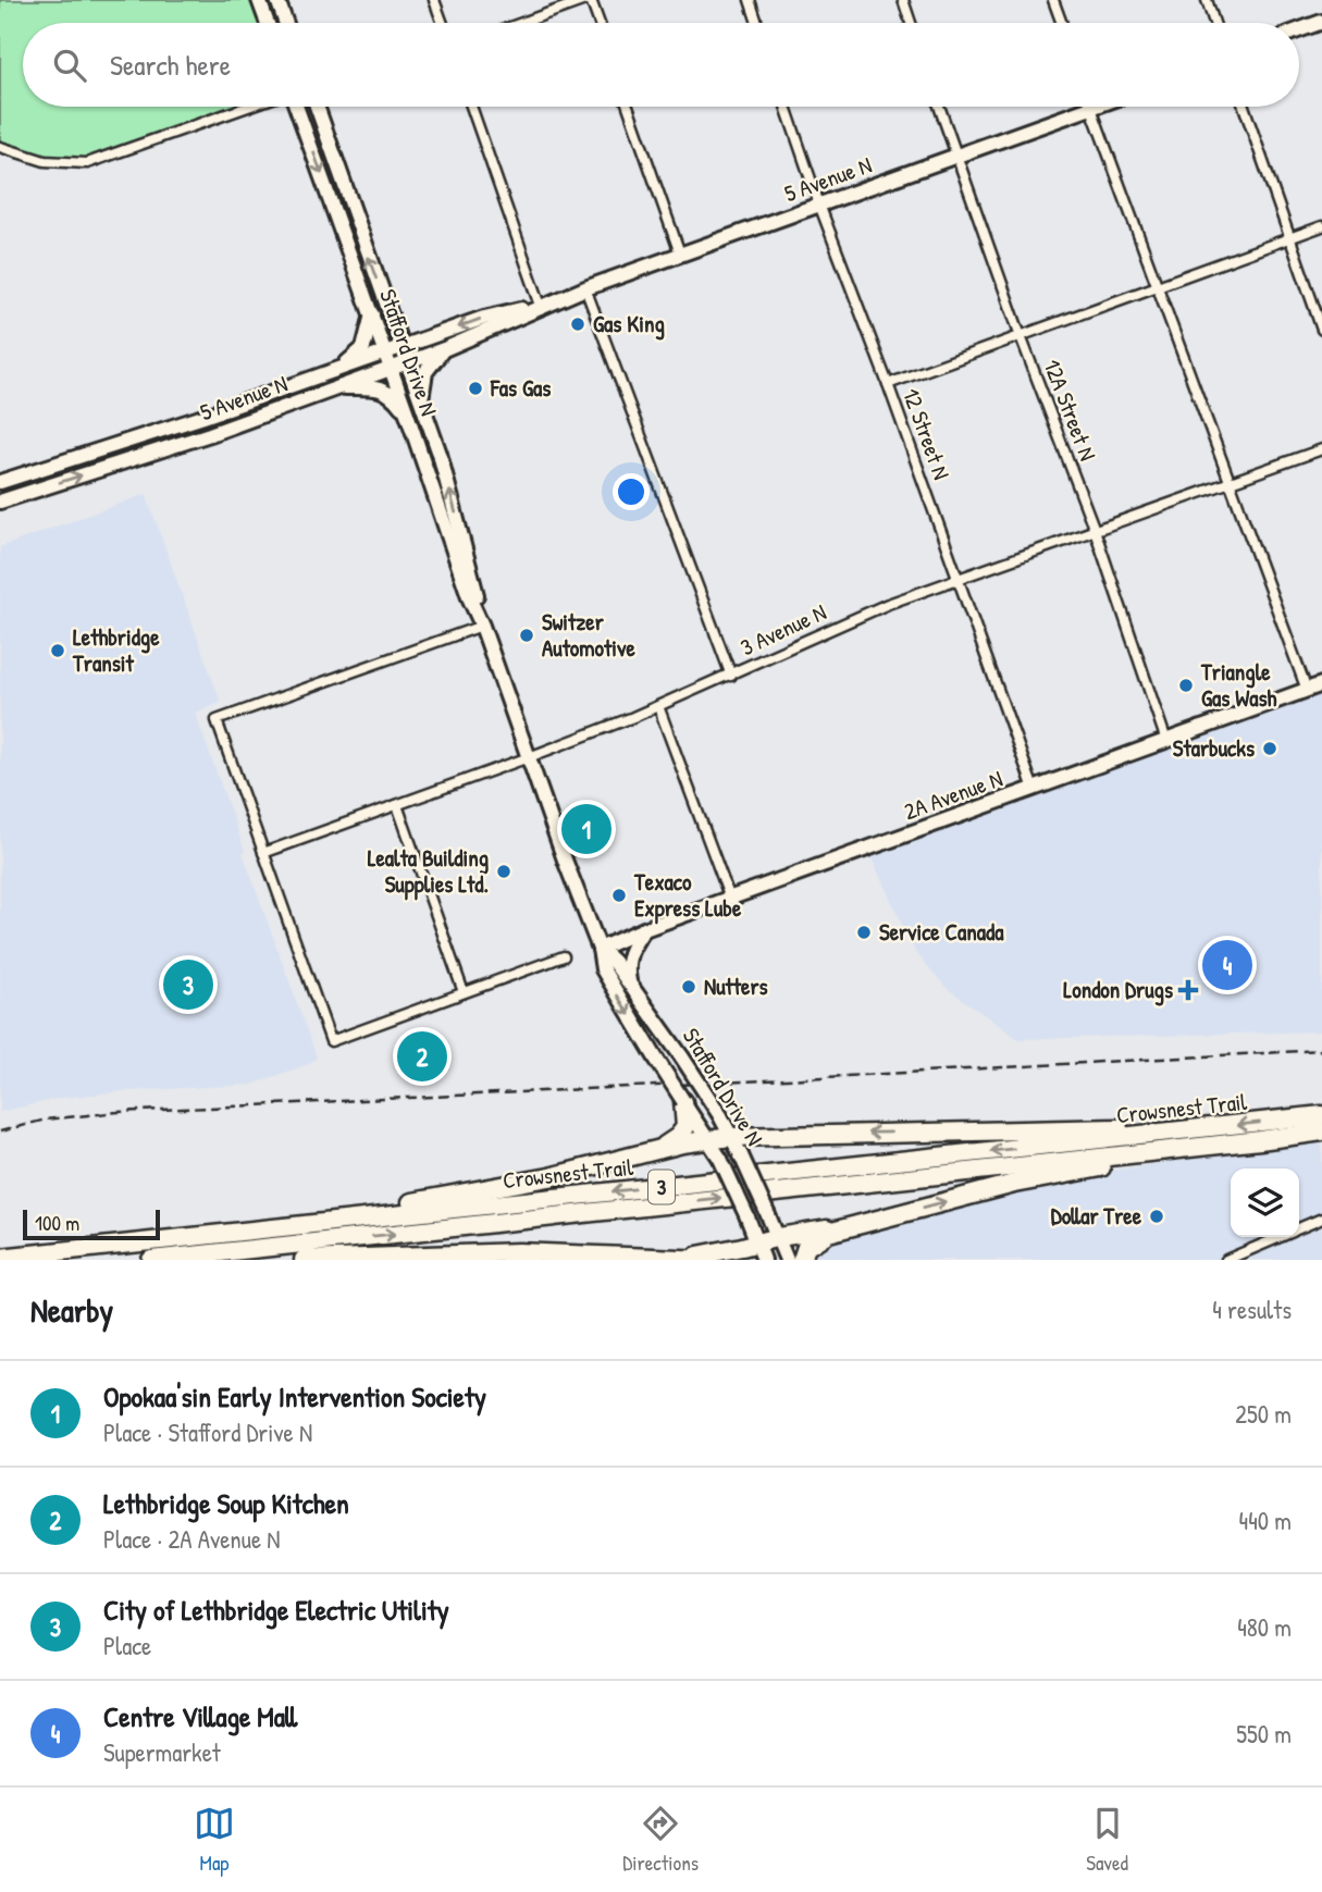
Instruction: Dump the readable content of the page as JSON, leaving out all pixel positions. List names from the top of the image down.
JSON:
{
  "streets": {
    "highway": ["Crowsnest Trail", "3"],
    "main road": ["5 Avenue N", "Stafford Drive N", "2A Avenue N"],
    "street": ["12A Street N", "12 Street N", "3 Avenue N"]
  },
  "crossings": [
    ["5 Avenue N", "Stafford Drive N"],
    ["5 Avenue N", "12A Street N"],
    ["5 Avenue N", "12 Street N"],
    ["Stafford Drive N", "3 Avenue N"],
    ["Stafford Drive N", "2A Avenue N"],
    ["12A Street N", "3 Avenue N"],
    ["12A Street N", "2A Avenue N"],
    ["12 Street N", "3 Avenue N"],
    ["12 Street N", "2A Avenue N"]
  ],
  "places": {
    "other": [
      "Gas King",
      "Fas Gas",
      "Switzer Automotive",
      "Lethbridge Transit",
      "Triangle Gas Wash",
      "Starbucks",
      "Lealta Building Supplies Ltd.",
      "Texaco Express Lube",
      "Service Canada",
      "Nutters",
      "Dollar Tree"
    ],
    "health": ["London Drugs"]
  },
  "scale_bar": "100 m",
  "page": {
    "search": "Search here",
    "pins": [
      "1",
      "4",
      "3",
      "2"
    ],
    "scale": "100 m",
    "heading": ["Nearby", "4 results"],
    "list": [
      {
        "mark": "1",
        "name": "Opokaa'sin Early Intervention Society",
        "note": "Place · Stafford Drive N",
        "value": "250 m"
      },
      {
        "mark": "2",
        "name": "Lethbridge Soup Kitchen",
        "note": "Place · 2A Avenue N",
        "value": "440 m"
      },
      {
        "mark": "3",
        "name": "City of Lethbridge Electric Utility",
        "note": "Place",
        "value": "480 m"
      },
      {
        "mark": "4",
        "name": "Centre Village Mall",
        "note": "Supermarket",
        "value": "550 m"
      }
    ],
    "nav": ["Map", "Directions", "Saved"]
  }
}
